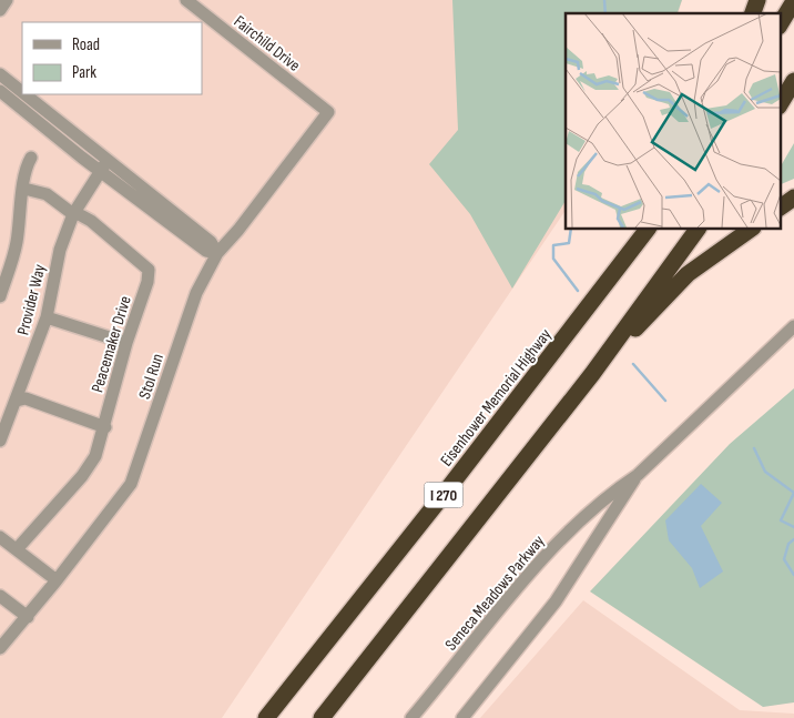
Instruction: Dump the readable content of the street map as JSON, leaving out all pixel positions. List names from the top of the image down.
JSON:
{
  "streets": {
    "highway": ["Eisenhower Memorial Highway", "I 270"],
    "street": [
      "Fairchild Drive",
      "Provider Way",
      "Peacemaker Drive",
      "Stol Run",
      "Seneca Meadows Parkway"
    ]
  },
  "crossings": [
    ["Fairchild Drive", "Stol Run"],
    ["Provider Way", "Peacemaker Drive"]
  ],
  "legend": ["Road", "Park"]
}
